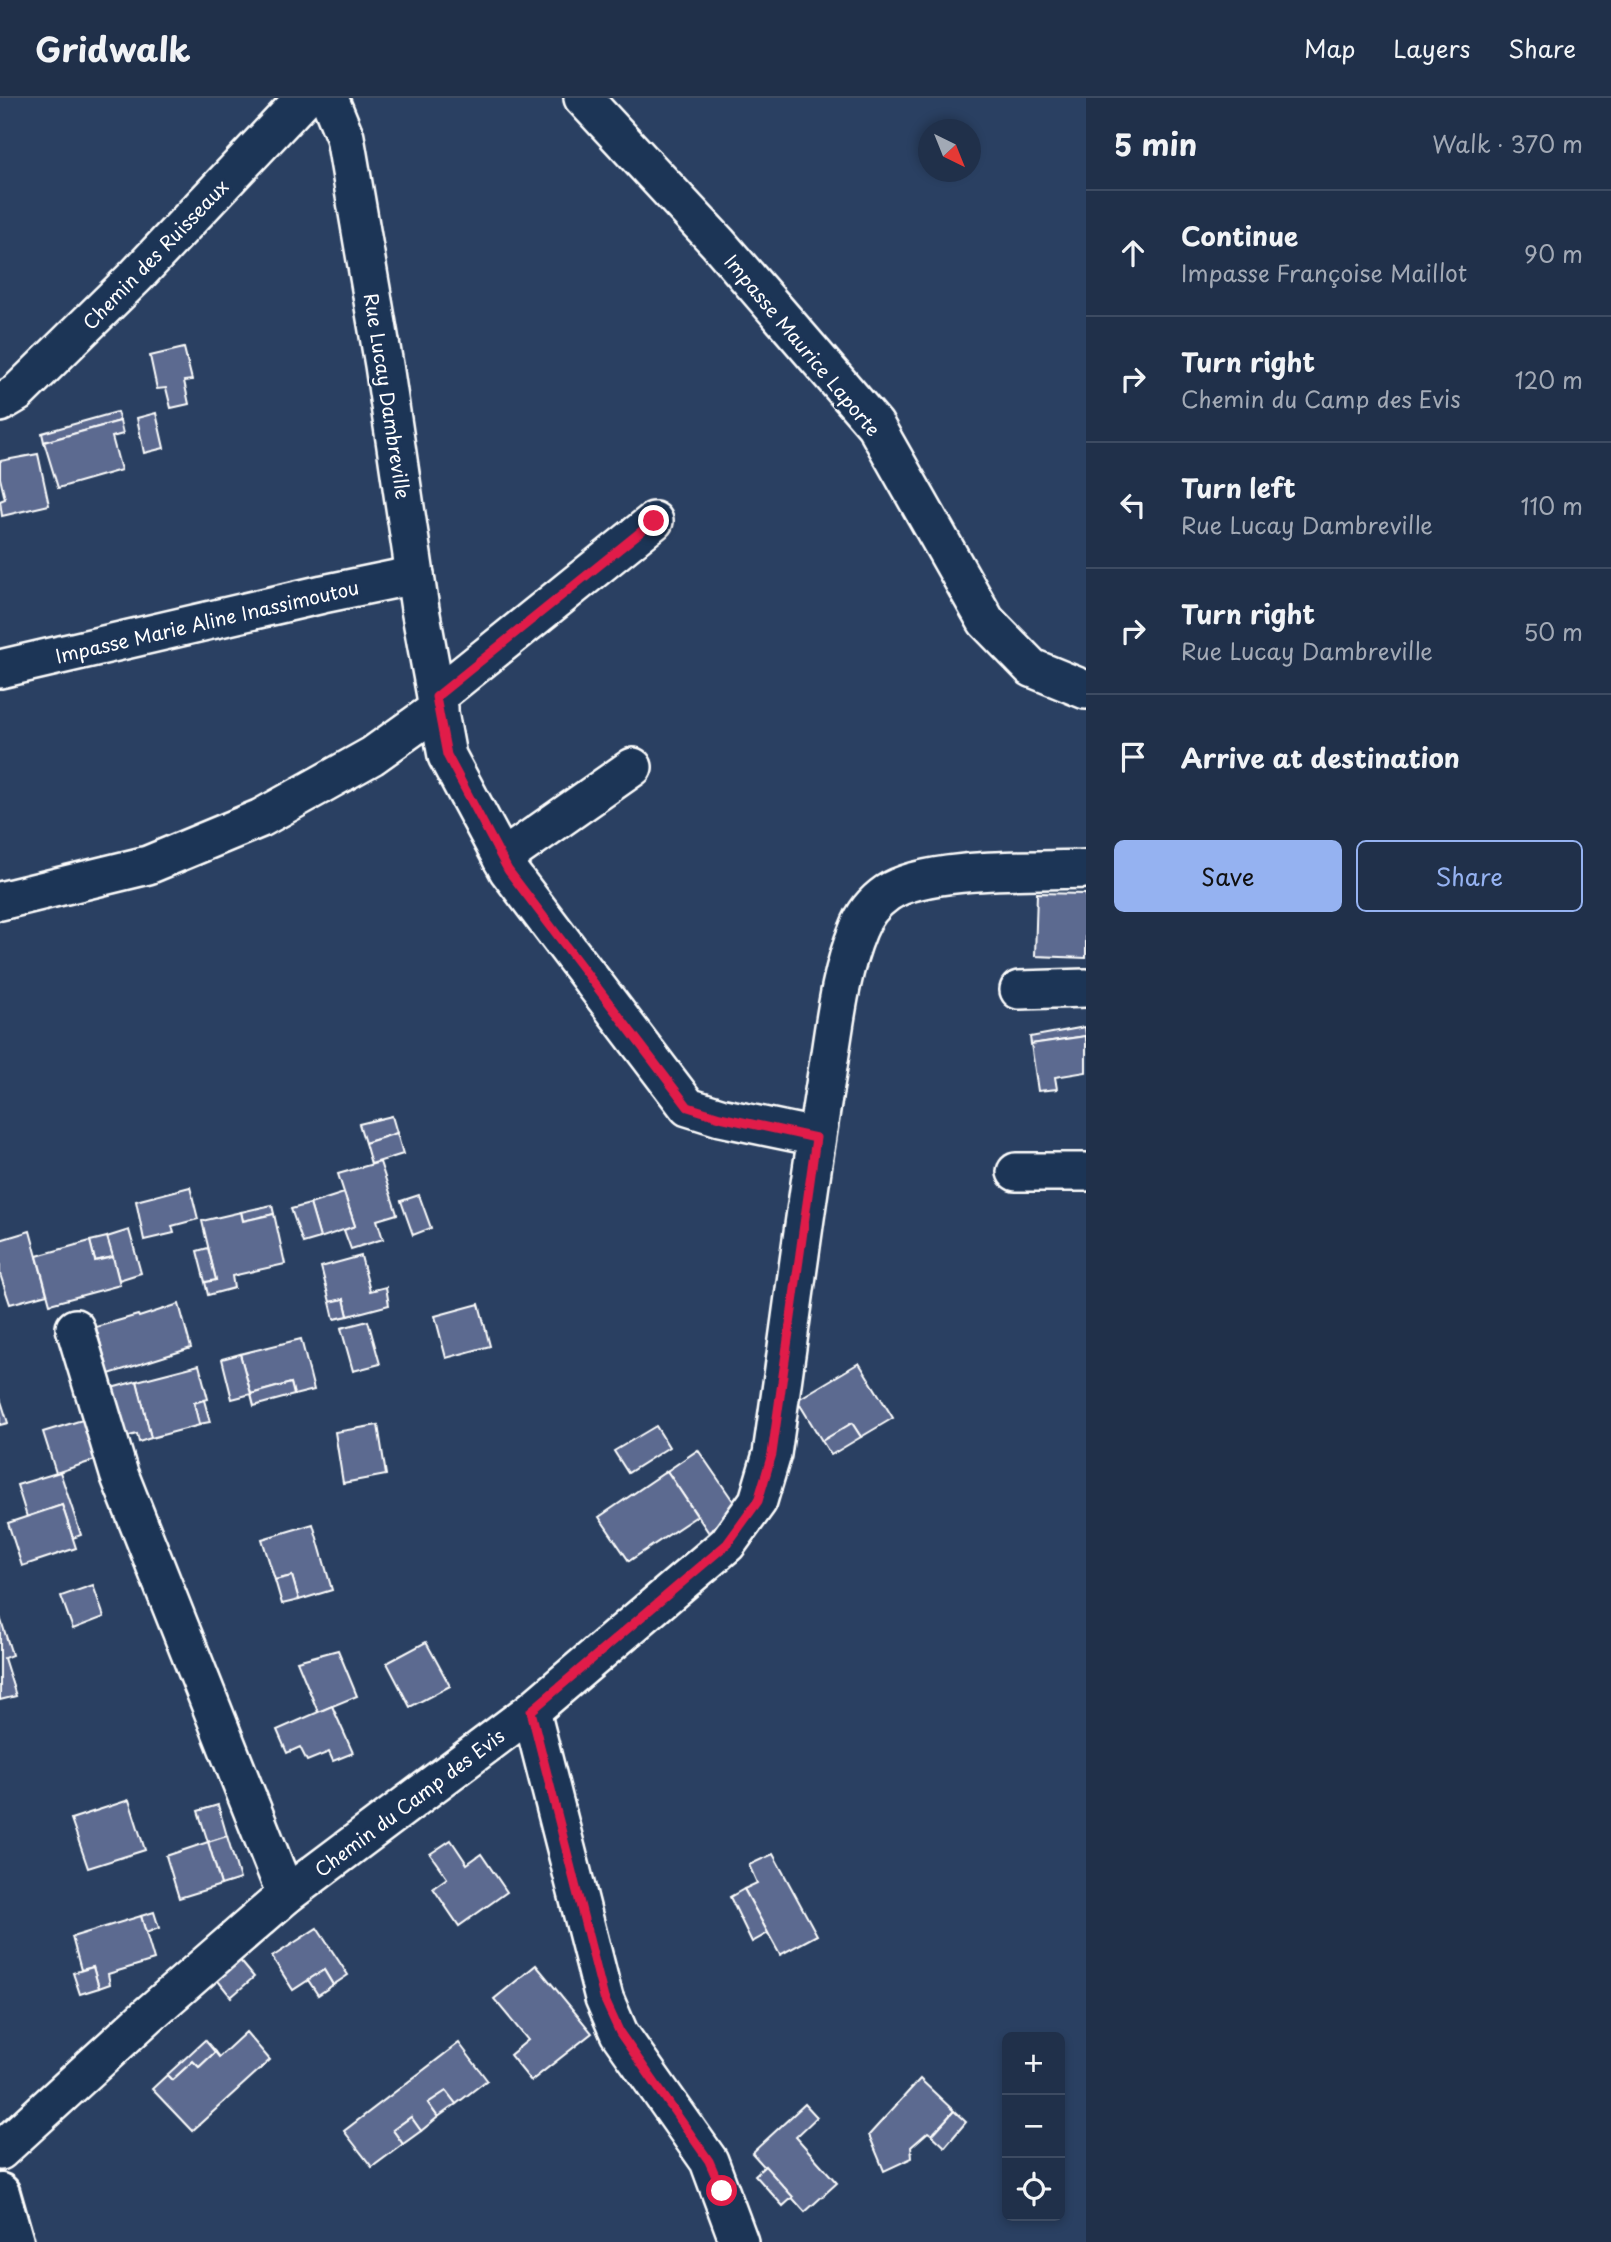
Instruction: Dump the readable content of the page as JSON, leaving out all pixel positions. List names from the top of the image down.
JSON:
{
  "streets": {
    "street": [
      "Chemin des Ruisseaux",
      "Impasse Maurice Laporte",
      "Rue Lucay Dambreville",
      "Impasse Marie Aline Inassimoutou",
      "Chemin du Camp des Evis"
    ]
  },
  "crossings": [
    ["Rue Lucay Dambreville", "Impasse Marie Aline Inassimoutou"],
    ["Rue Lucay Dambreville", "Chemin du Camp des Evis"]
  ],
  "north": "bottom right",
  "page": {
    "header": "Gridwalk",
    "nav": ["Map", "Layers", "Share"],
    "heading": ["5 min", "Walk · 370 m"],
    "list": [
      ["Continue", "Impasse Françoise Maillot", "90 m"],
      ["Turn right", "Chemin du Camp des Evis", "120 m"],
      ["Turn left", "Rue Lucay Dambreville", "110 m"],
      ["Turn right", "Rue Lucay Dambreville", "50 m"],
      "Arrive at destination"
    ],
    "buttons": ["Save", "Share"],
    "map_buttons": ["+", "−"]
  }
}
